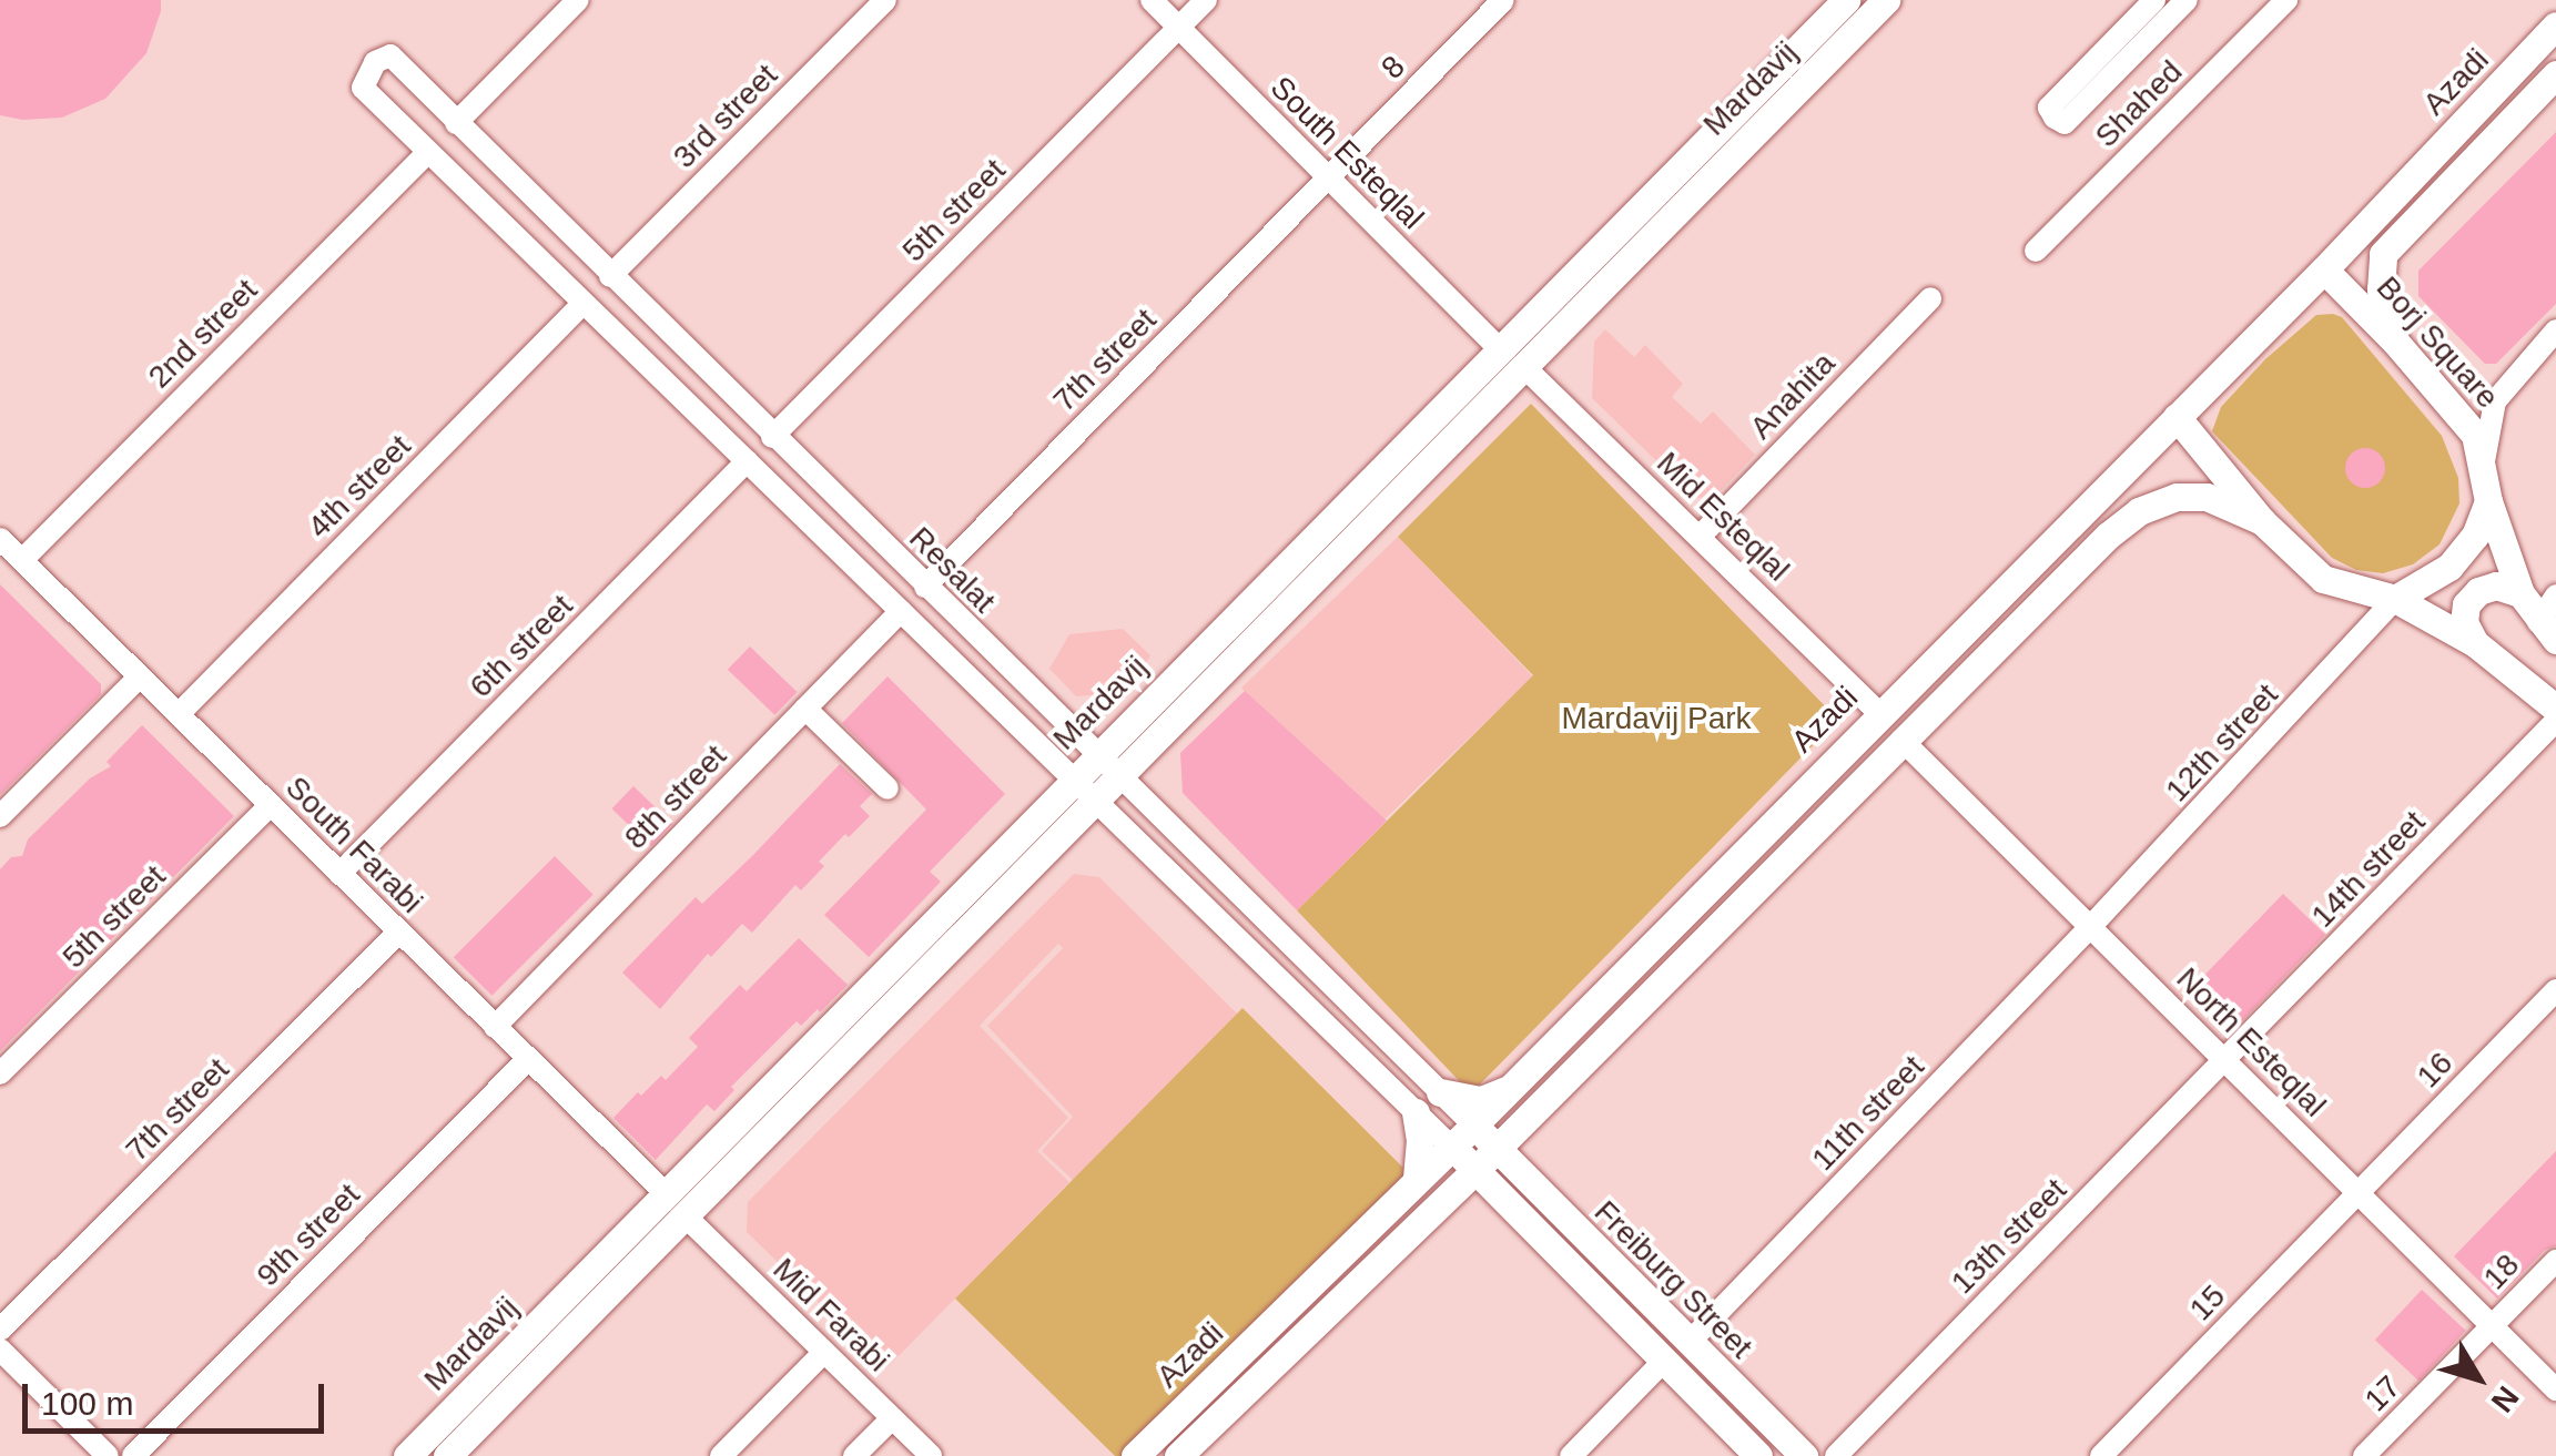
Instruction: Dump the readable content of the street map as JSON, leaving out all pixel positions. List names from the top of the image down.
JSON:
{
  "streets": {
    "main road": [
      "Azadi",
      "Mardavij",
      "Borj Square",
      "Freiburg Street"
    ],
    "street": [
      "8",
      "Shahed",
      "3rd street",
      "South Esteqlal",
      "5th street",
      "2nd street",
      "7th street",
      "Anahita",
      "4th street",
      "Mid Esteqlal",
      "Resalat",
      "6th street",
      "12th street",
      "8th street",
      "South Farabi",
      "14th street",
      "North Esteqlal",
      "16",
      "11th street",
      "9th street",
      "13th street",
      "18",
      "15",
      "Mid Farabi",
      "17"
    ]
  },
  "crossings": [
    ["8", "South Esteqlal"],
    ["8", "7th street"],
    ["Azadi", "Borj Square"],
    ["Azadi", "Mid Esteqlal"],
    ["Azadi", "Resalat"],
    ["Azadi", "North Esteqlal"],
    ["Azadi", "Freiburg Street"],
    ["Mardavij", "South Esteqlal"],
    ["Mardavij", "Mid Esteqlal"],
    ["Mardavij", "Resalat"],
    ["Mardavij", "South Farabi"],
    ["Mardavij", "Mid Farabi"],
    ["3rd street", "Resalat"],
    ["South Esteqlal", "5th street"],
    ["South Esteqlal", "7th street"],
    ["5th street", "Resalat"],
    ["5th street", "South Farabi"],
    ["2nd street", "Resalat"],
    ["2nd street", "South Farabi"],
    ["7th street", "Resalat"],
    ["7th street", "South Farabi"],
    ["Anahita", "Mid Esteqlal"],
    ["4th street", "South Farabi"],
    ["Resalat", "Freiburg Street"],
    ["6th street", "South Farabi"],
    ["12th street", "North Esteqlal"],
    ["12th street", "11th street"],
    ["8th street", "South Farabi"],
    ["South Farabi", "9th street"],
    ["14th street", "North Esteqlal"],
    ["14th street", "13th street"],
    ["North Esteqlal", "16"],
    ["North Esteqlal", "11th street"],
    ["North Esteqlal", "13th street"],
    ["North Esteqlal", "18"],
    ["North Esteqlal", "15"],
    ["North Esteqlal", "17"],
    ["16", "15"],
    ["11th street", "Freiburg Street"],
    ["18", "17"]
  ],
  "parks": ["Mardavij Park"],
  "scale_bar": "100 m",
  "north": "bottom right"
}
